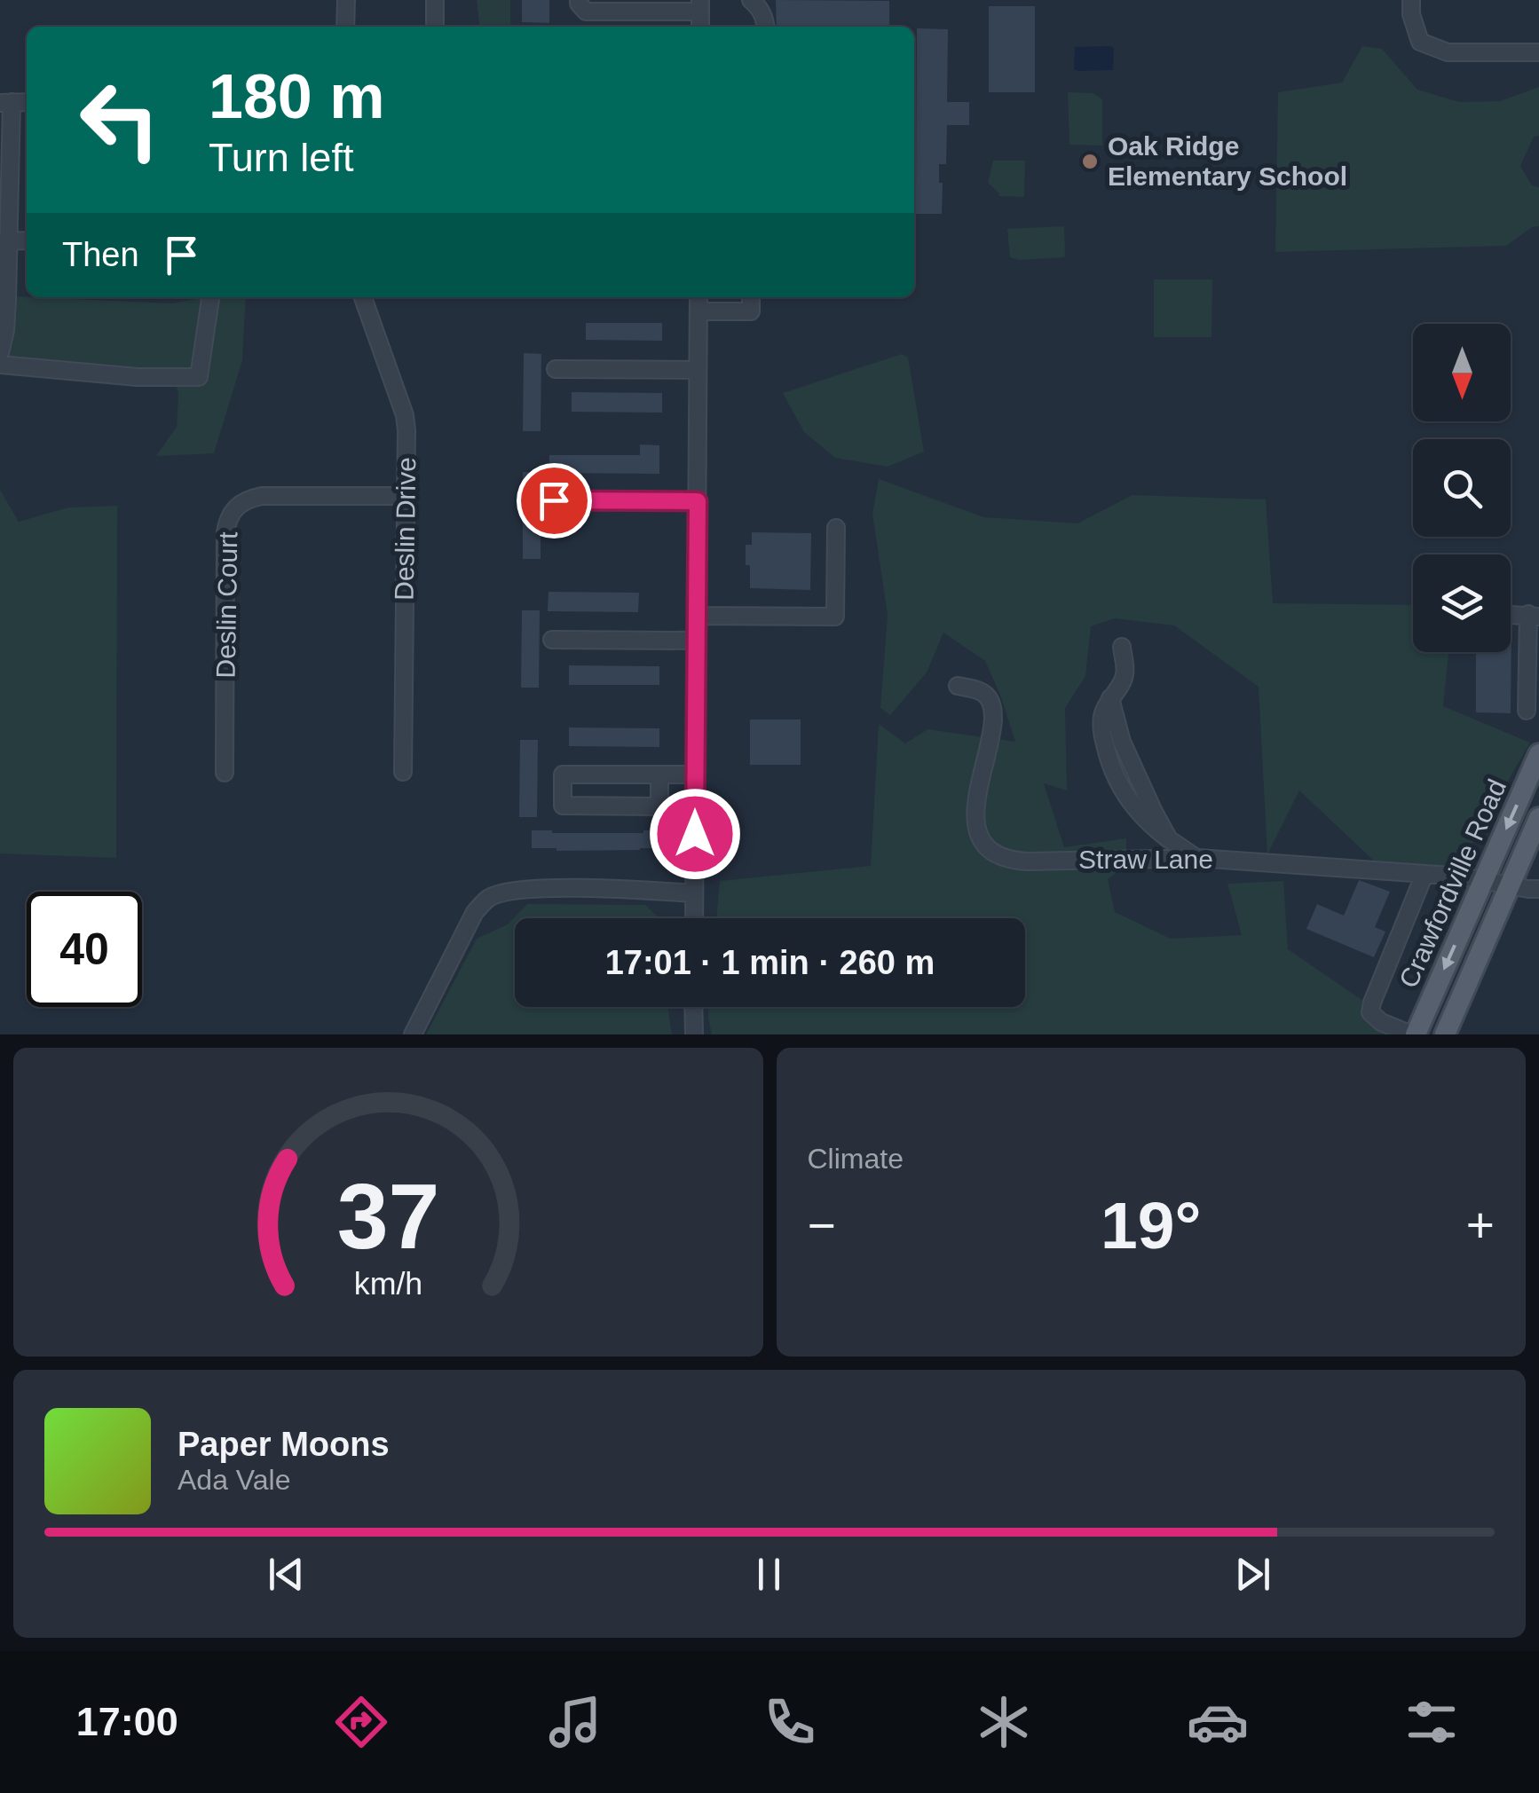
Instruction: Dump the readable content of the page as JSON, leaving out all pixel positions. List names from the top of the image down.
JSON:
{
  "streets": {
    "main road": ["Crawfordville Road"],
    "street": ["Deslin Drive", "Deslin Court", "Straw Lane"]
  },
  "crossings": [
    ["Deslin Drive", "Deslin Court"],
    ["Straw Lane", "Crawfordville Road"]
  ],
  "places": ["Oak Ridge Elementary School"],
  "north": "bottom",
  "page": {
    "turn": ["180 m", "Turn left"],
    "then": "Then",
    "limit": "40",
    "trip": "17:01 · 1 min · 260 m",
    "tile": "Climate",
    "heat": ["−", "19°", "+"],
    "song": ["Paper Moons", "Ada Vale"],
    "tabs": "17:00",
    "gauge": ["37", "km/h"]
  }
}
